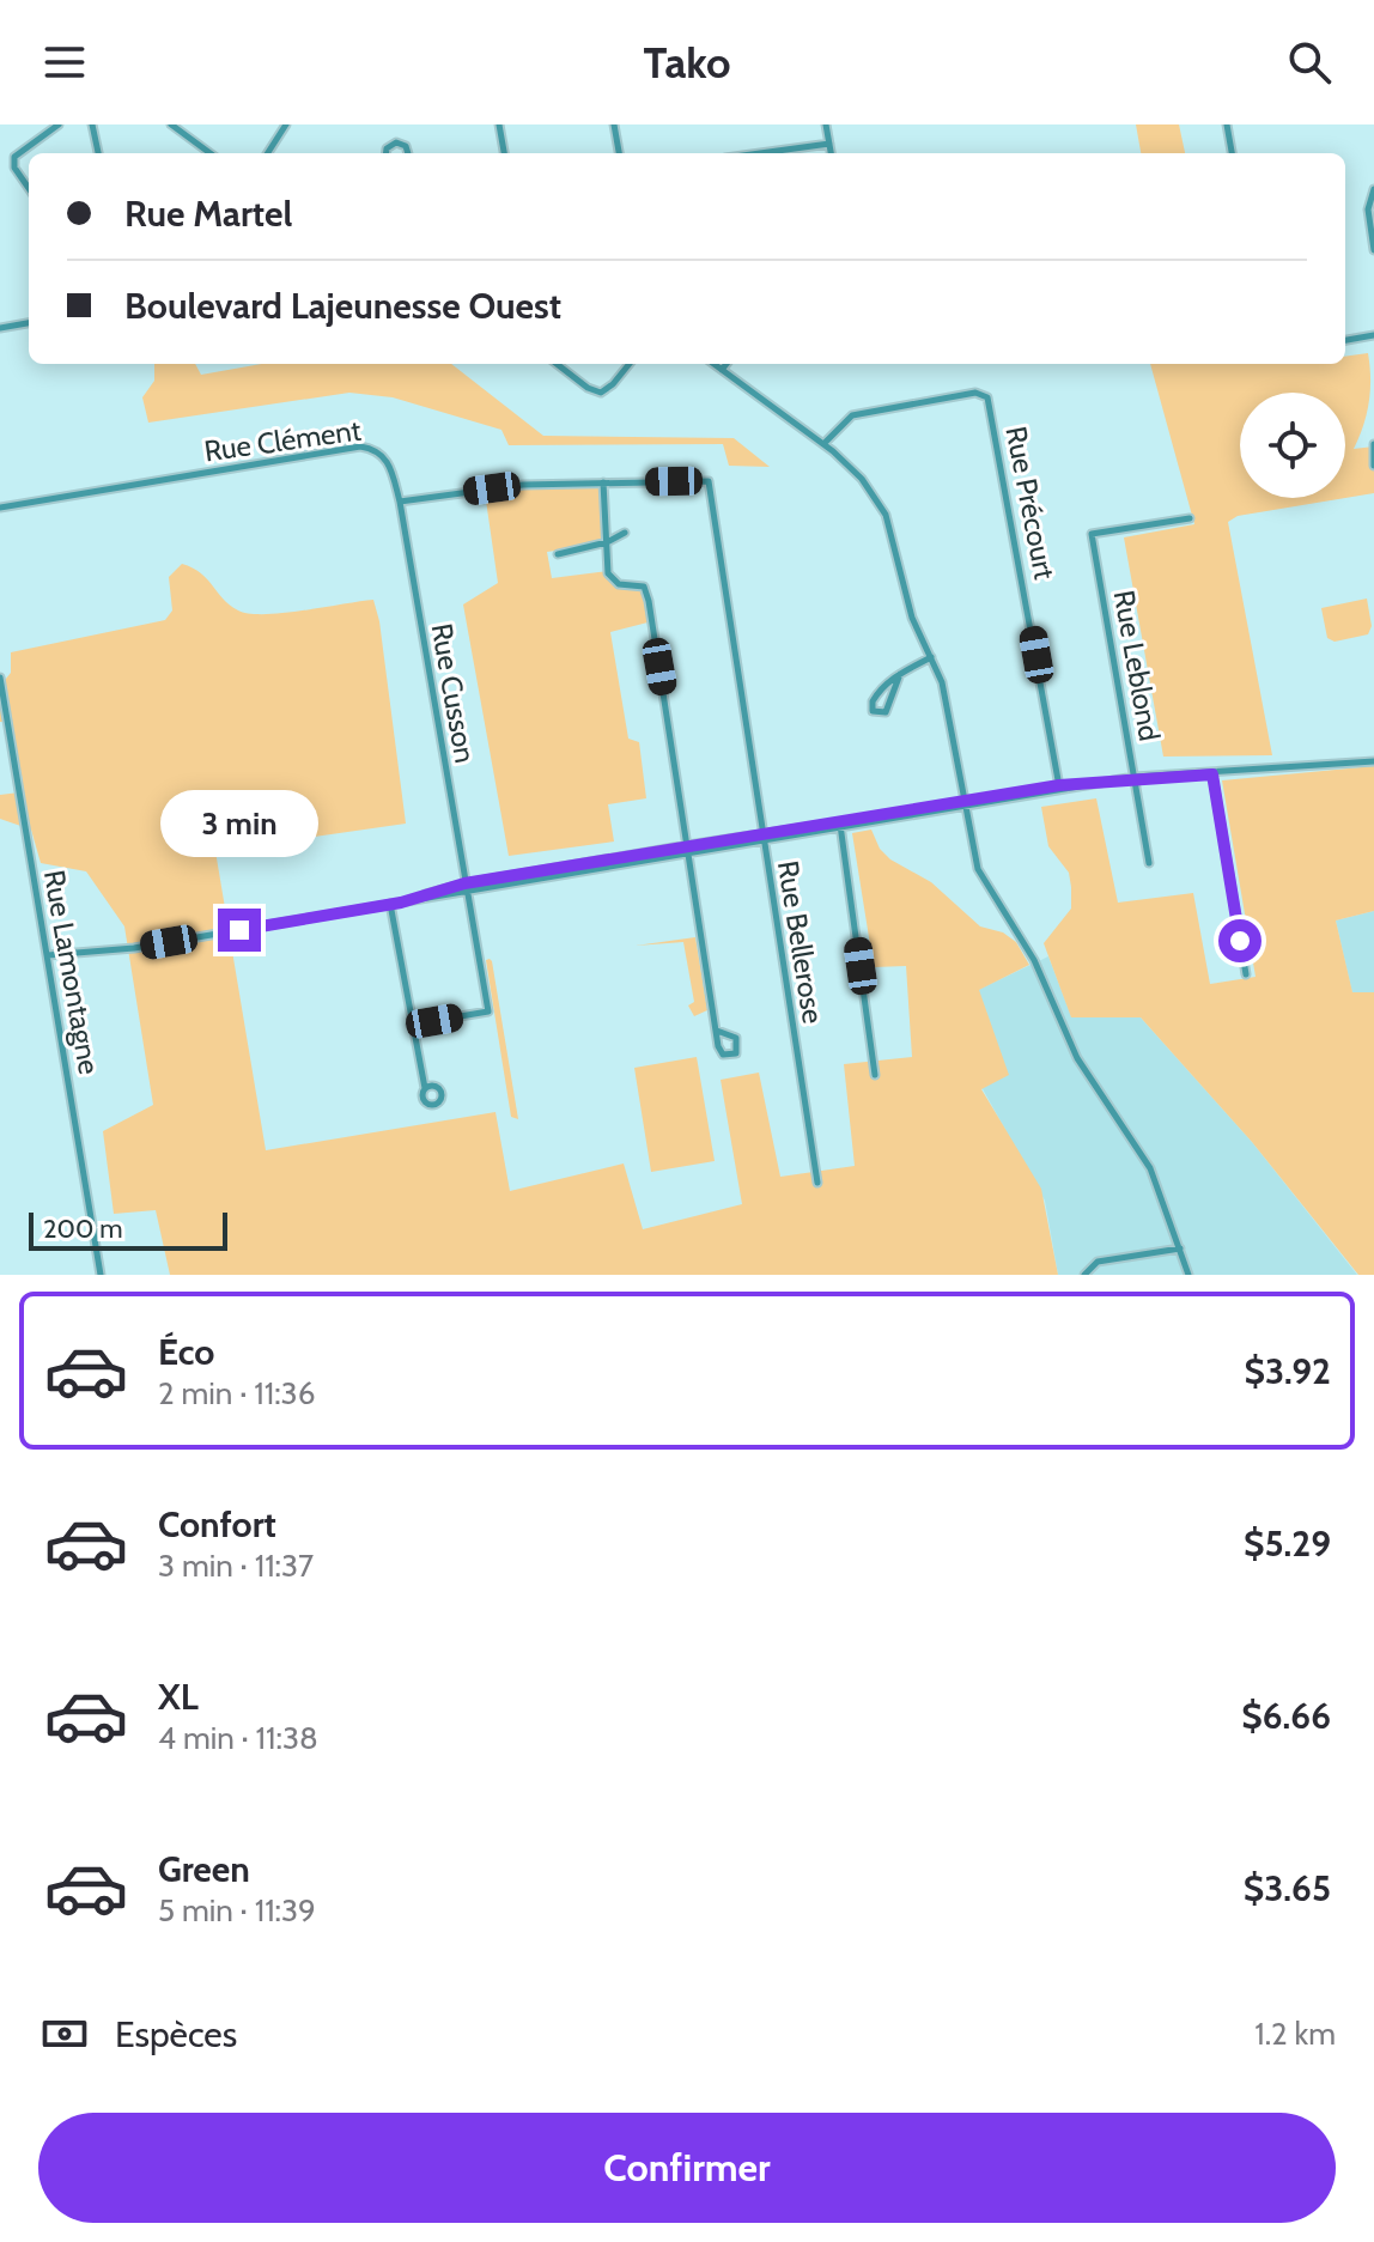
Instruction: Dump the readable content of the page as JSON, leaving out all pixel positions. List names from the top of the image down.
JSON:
{
  "streets": {
    "street": [
      "Rue Clément",
      "Rue Précourt",
      "Rue Leblond",
      "Rue Cusson",
      "Rue Bellerose",
      "Rue Lamontagne"
    ]
  },
  "crossings": [
    ["Rue Clément", "Rue Cusson"]
  ],
  "scale_bar": "200 m",
  "page": {
    "header": "Tako",
    "banner": ["Rue Martel", "Boulevard Lajeunesse Ouest"],
    "bubble": "3 min",
    "scale": "200 m",
    "list": [
      {
        "name": "Éco",
        "note": "2 min · 11:36",
        "value": "$3.92"
      },
      {
        "name": "Confort",
        "note": "3 min · 11:37",
        "value": "$5.29"
      },
      {
        "name": "XL",
        "note": "4 min · 11:38",
        "value": "$6.66"
      },
      {
        "name": "Green",
        "note": "5 min · 11:39",
        "value": "$3.65"
      }
    ],
    "pay": ["Espèces", "1.2 km"],
    "buttons": "Confirmer"
  }
}
